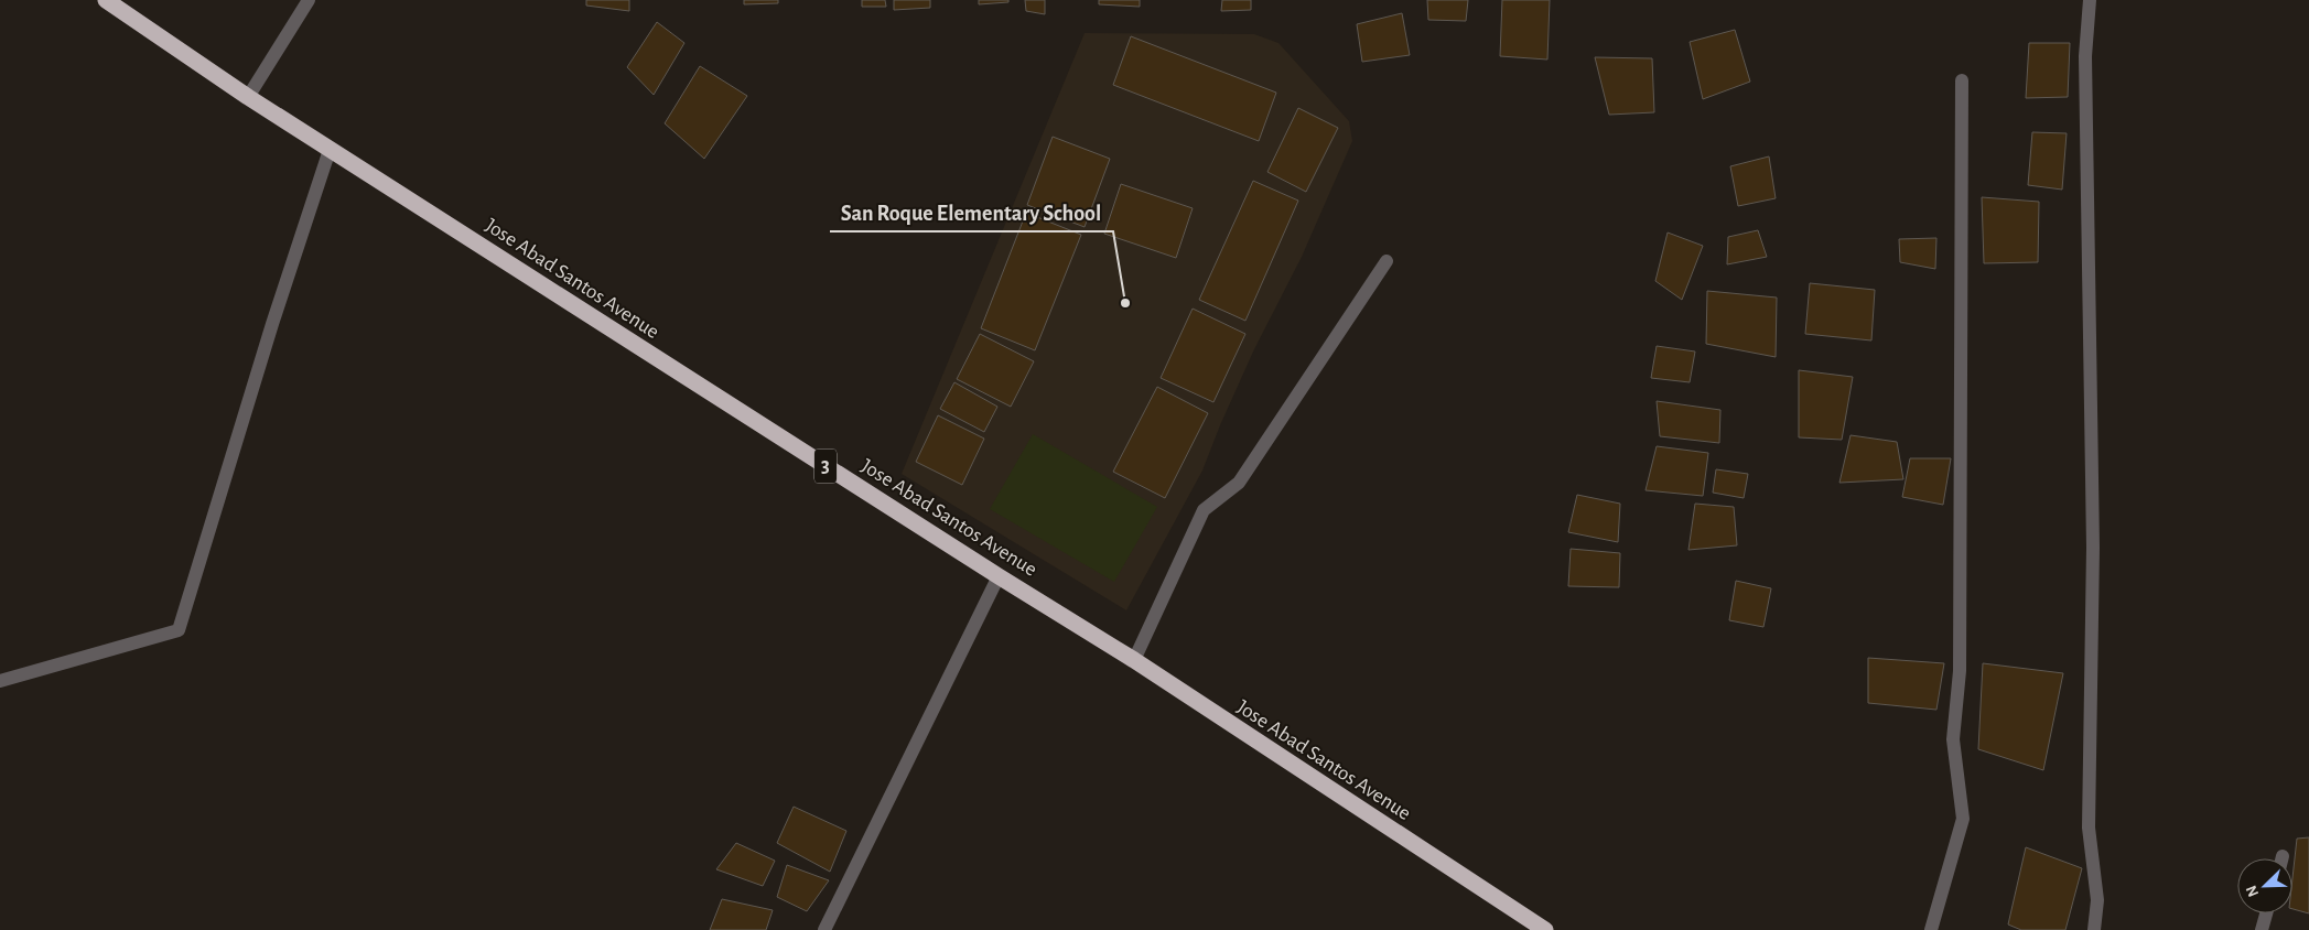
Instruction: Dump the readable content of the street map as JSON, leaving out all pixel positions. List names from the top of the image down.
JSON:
{
  "streets": {
    "highway": ["Jose Abad Santos Avenue", "3"]
  },
  "places": ["San Roque Elementary School"],
  "north": "bottom left"
}
